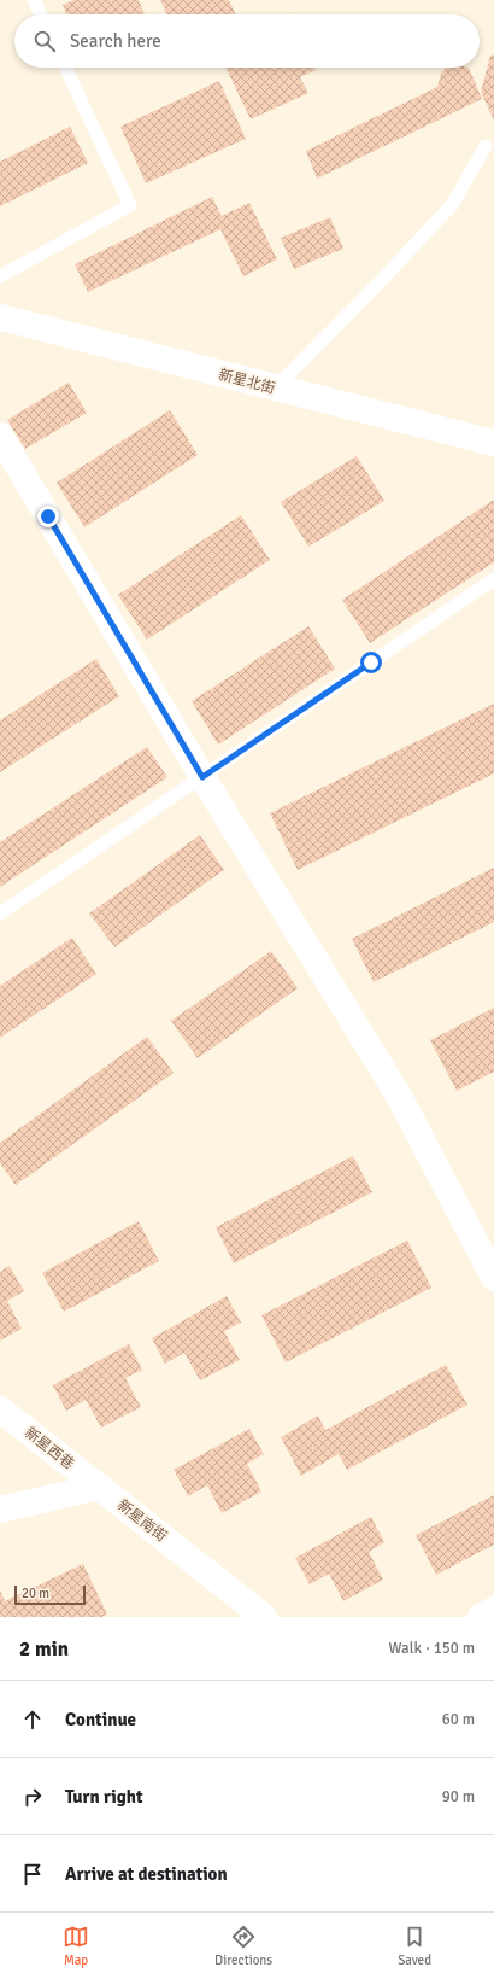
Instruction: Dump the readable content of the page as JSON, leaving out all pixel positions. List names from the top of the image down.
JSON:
{
  "streets": {
    "street": ["新星北街", "新星西巷", "新星南街"]
  },
  "crossings": [
    ["新星西巷", "新星南街"]
  ],
  "scale_bar": "20 m",
  "page": {
    "search": "Search here",
    "scale": "20 m",
    "heading": ["2 min", "Walk · 150 m"],
    "list": [
      ["Continue", "60 m"],
      ["Turn right", "90 m"],
      "Arrive at destination"
    ],
    "nav": ["Map", "Directions", "Saved"]
  }
}
